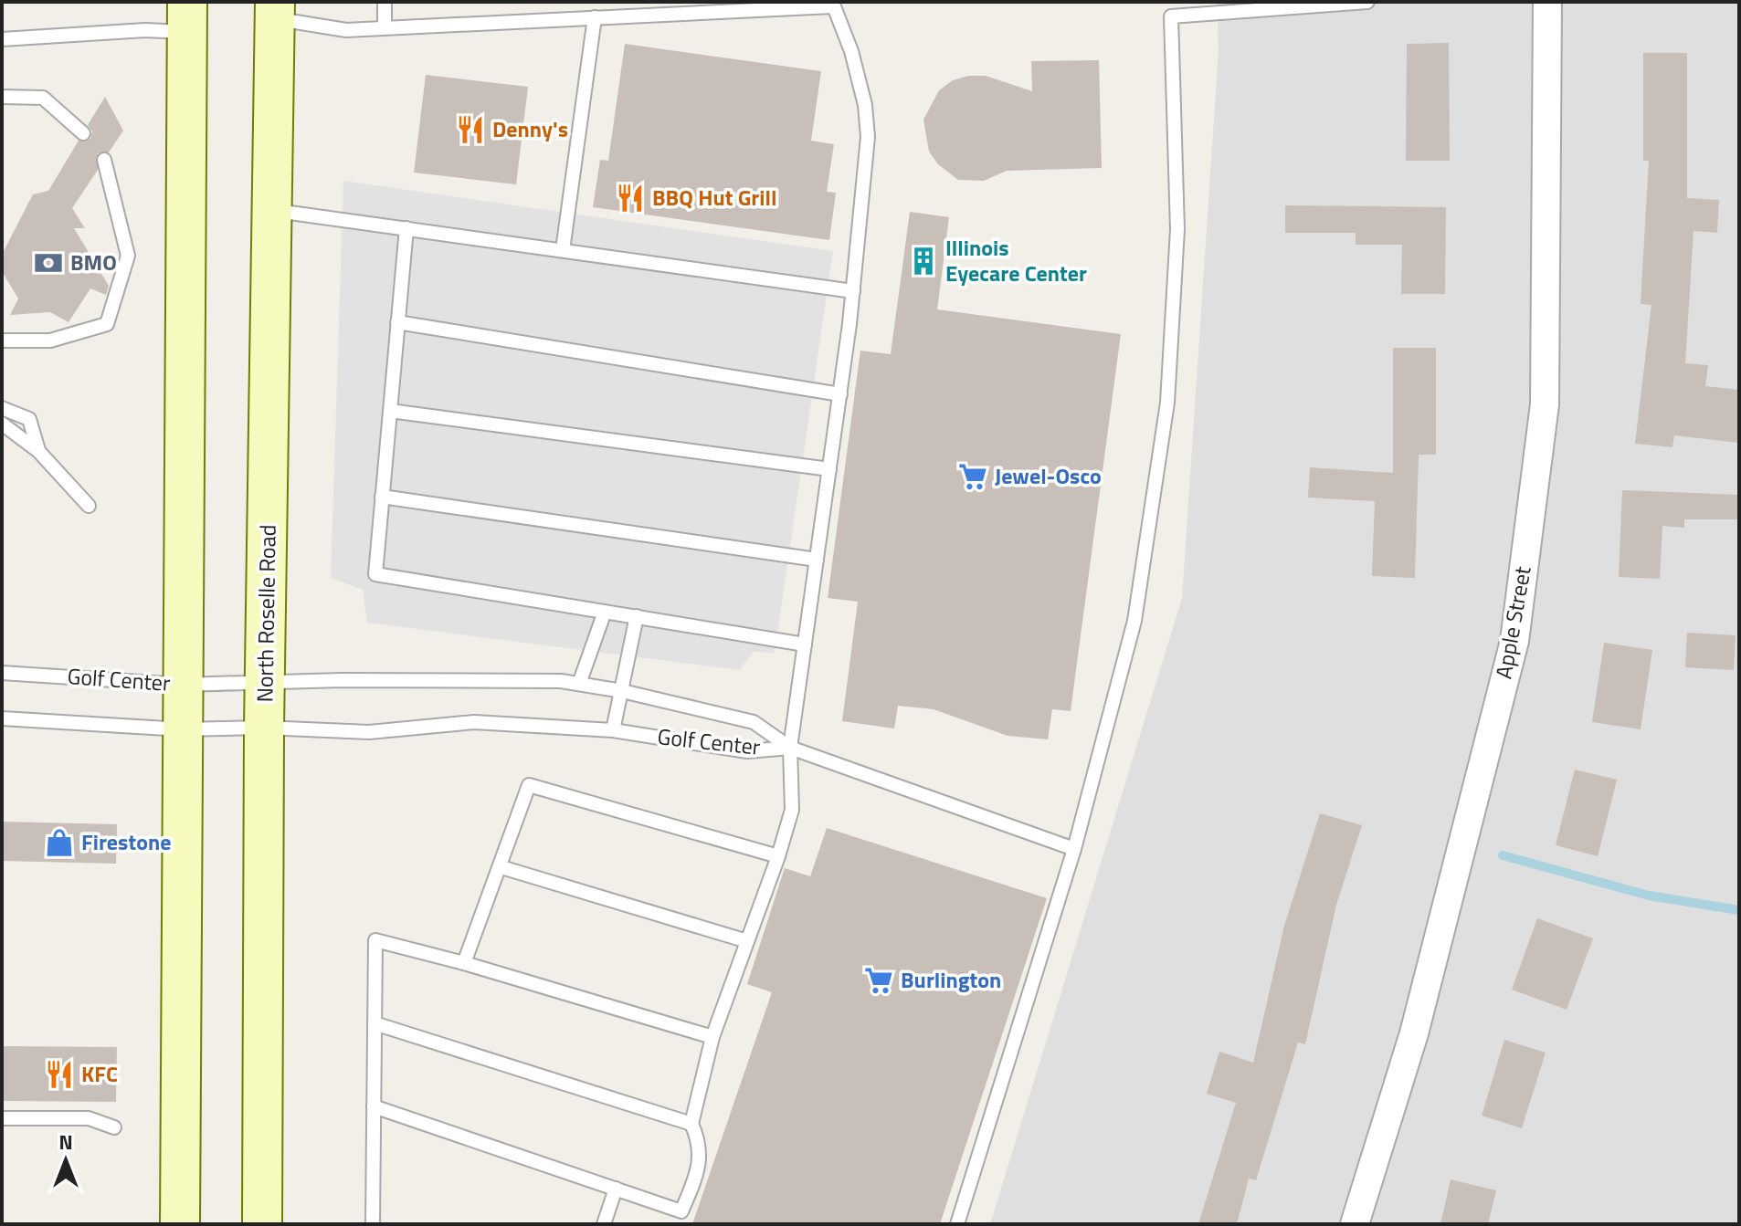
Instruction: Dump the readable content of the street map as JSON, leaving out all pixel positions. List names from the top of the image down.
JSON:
{
  "streets": {
    "main road": ["North Roselle Road"],
    "street": ["Apple Street"],
    "lane": ["Golf Center"]
  },
  "crossings": [
    ["North Roselle Road", "Golf Center"]
  ],
  "places": {
    "restaurant": ["Denny's", "BBQ Hut Grill", "KFC"],
    "building": ["Illinois Eyecare Center"],
    "bank": ["BMO"],
    "supermarket": ["Jewel-Osco", "Burlington"],
    "shop": ["Firestone"]
  },
  "north": "top"
}
